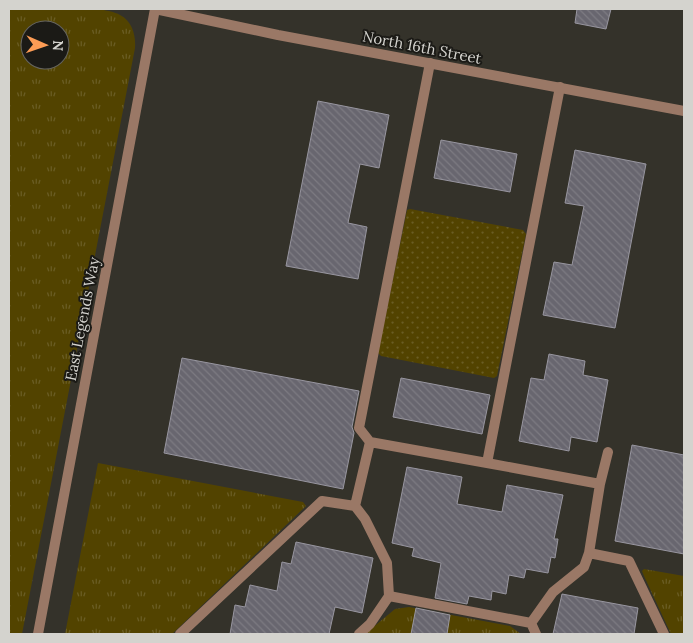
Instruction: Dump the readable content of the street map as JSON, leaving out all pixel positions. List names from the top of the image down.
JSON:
{
  "streets": {
    "street": ["North 16th Street", "East Legends Way"]
  },
  "crossings": [
    ["North 16th Street", "East Legends Way"]
  ],
  "north": "right"
}
